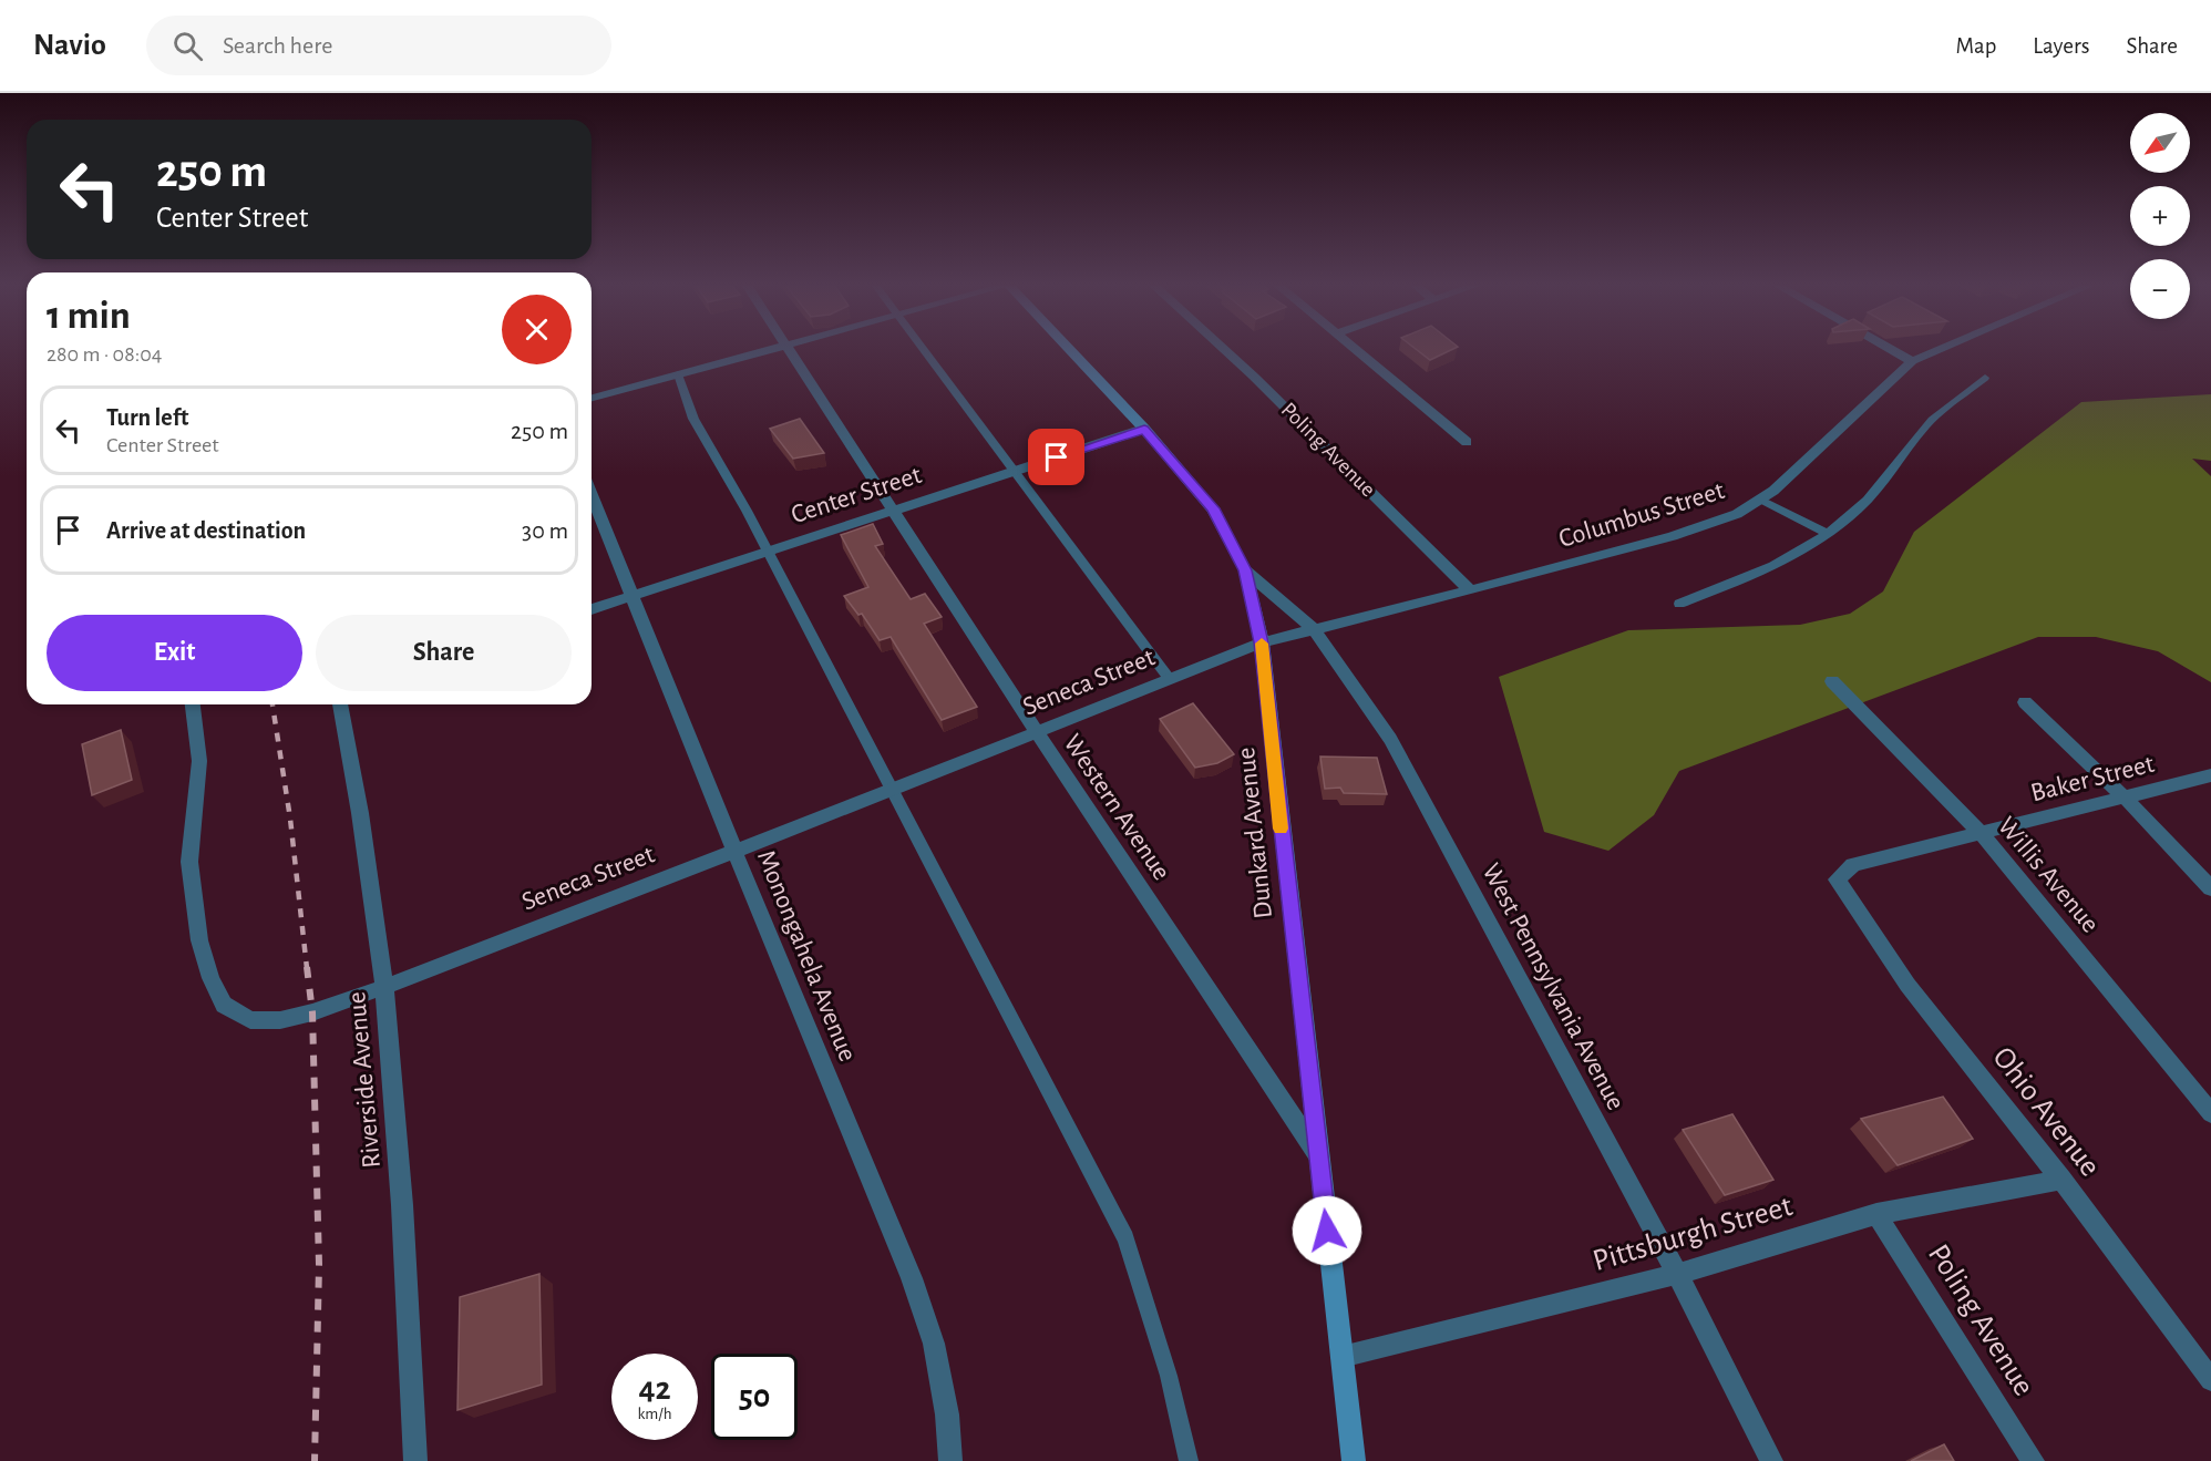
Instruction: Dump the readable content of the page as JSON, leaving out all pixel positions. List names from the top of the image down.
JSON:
{
  "streets": {
    "main road": ["Dunkard Avenue"],
    "street": [
      "Poling Avenue",
      "Center Street",
      "Columbus Street",
      "Seneca Street",
      "Baker Street",
      "Western Avenue",
      "Willis Avenue",
      "Monongahela Avenue",
      "West Pennsylvania Avenue",
      "Riverside Avenue",
      "Ohio Avenue",
      "Pittsburgh Street"
    ]
  },
  "crossings": [
    ["Poling Avenue", "Columbus Street"],
    ["Poling Avenue", "Pittsburgh Street"],
    ["Center Street", "Western Avenue"],
    ["Center Street", "Dunkard Avenue"],
    ["Center Street", "Monongahela Avenue"],
    ["Columbus Street", "Seneca Street"],
    ["Columbus Street", "Dunkard Avenue"],
    ["Columbus Street", "West Pennsylvania Avenue"],
    ["Seneca Street", "Western Avenue"],
    ["Seneca Street", "Dunkard Avenue"],
    ["Seneca Street", "Monongahela Avenue"],
    ["Seneca Street", "Riverside Avenue"],
    ["Baker Street", "Willis Avenue"],
    ["Baker Street", "Ohio Avenue"],
    ["Western Avenue", "Dunkard Avenue"],
    ["Dunkard Avenue", "West Pennsylvania Avenue"],
    ["Dunkard Avenue", "Pittsburgh Street"],
    ["West Pennsylvania Avenue", "Pittsburgh Street"],
    ["Ohio Avenue", "Pittsburgh Street"]
  ],
  "north": "bottom left",
  "page": {
    "header": "Navio",
    "search": "Search here",
    "nav": ["Map", "Layers", "Share"],
    "map_buttons": ["+", "−"],
    "turn": ["250 m", "Center Street"],
    "heading": ["1 min", "280 m · 08:04"],
    "list": [
      {
        "name": "Turn left",
        "note": "Center Street",
        "value": "250 m"
      },
      {
        "name": "Arrive at destination",
        "value": "30 m"
      }
    ],
    "buttons": ["Exit", "Share"],
    "speed": "42 km/h",
    "limit": "50"
  }
}
